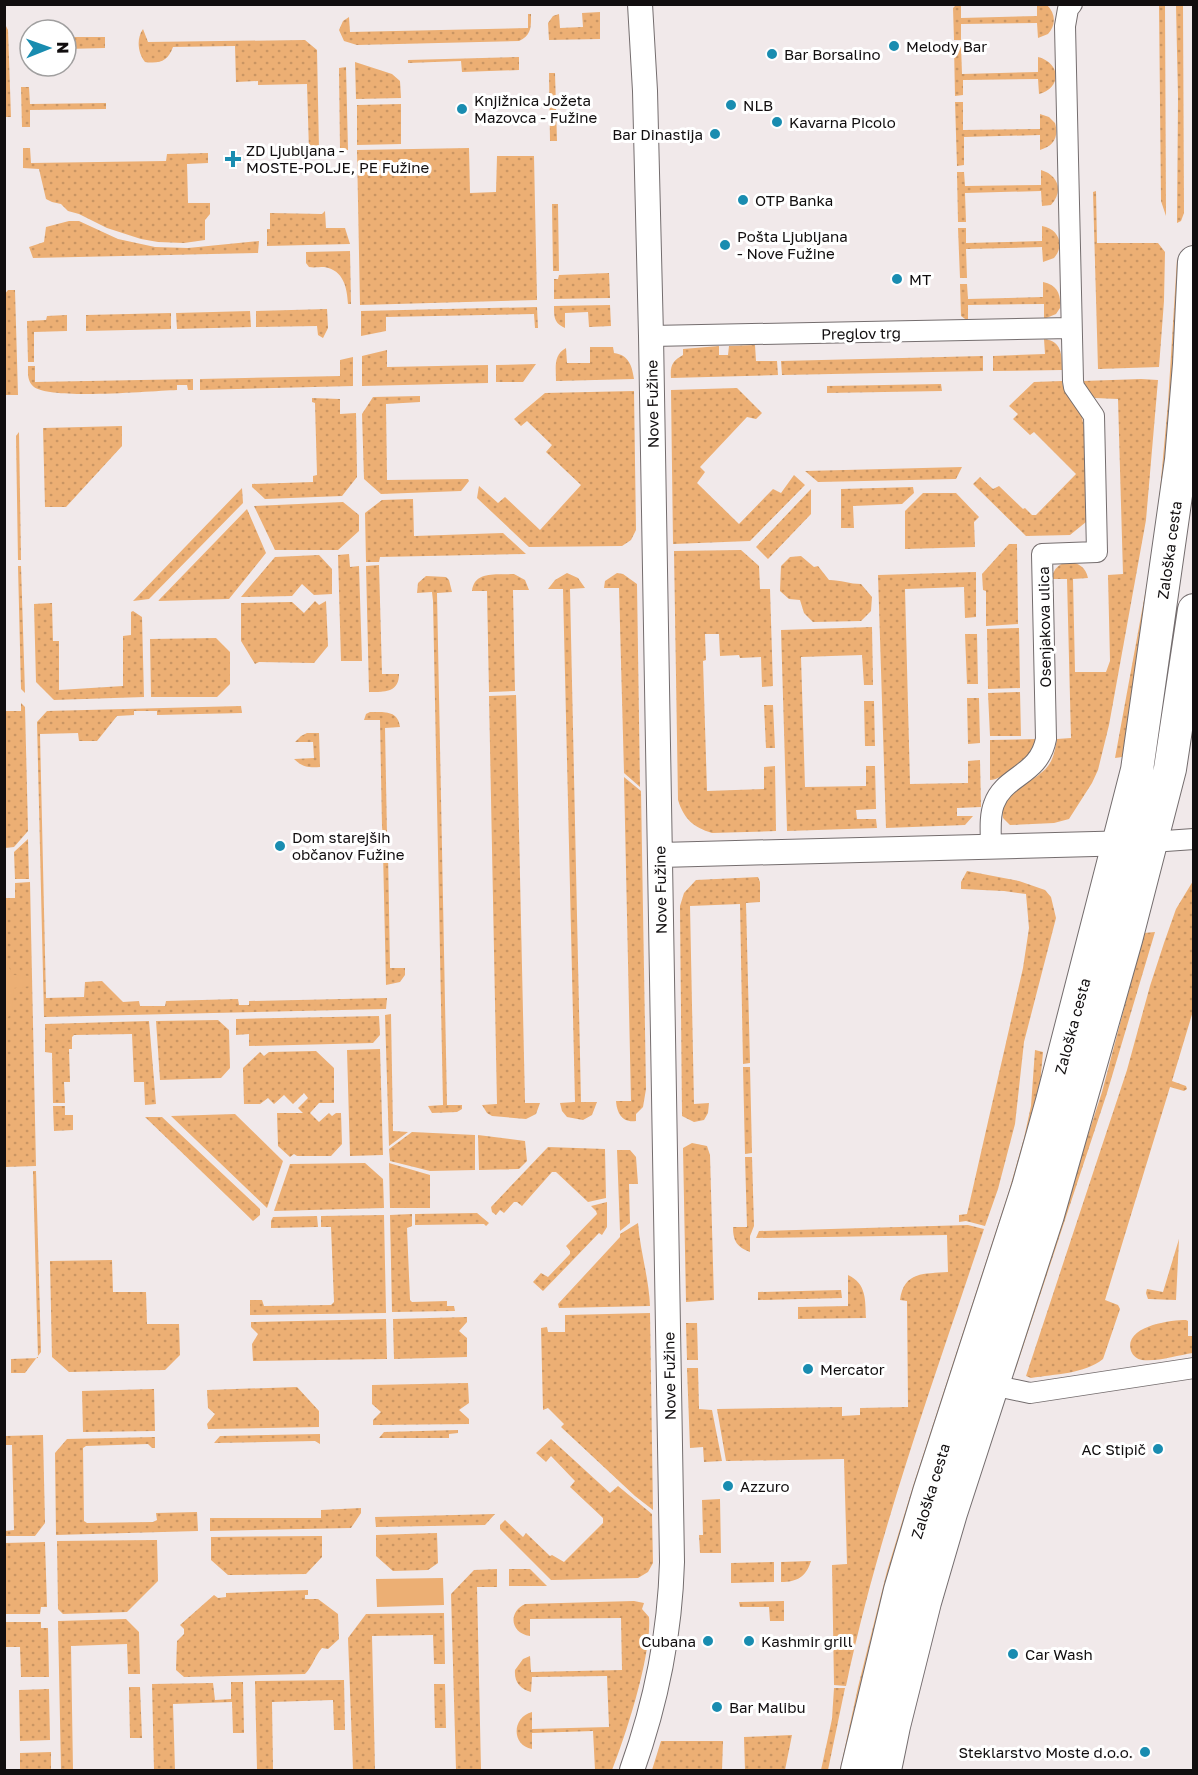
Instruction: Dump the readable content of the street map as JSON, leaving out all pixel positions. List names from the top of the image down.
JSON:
{
  "streets": {
    "main road": ["Zaloška cesta"],
    "street": ["Preglov trg", "Nove Fužine", "Osenjakova ulica"]
  },
  "crossings": [
    ["Preglov trg", "Nove Fužine"],
    ["Preglov trg", "Osenjakova ulica"]
  ],
  "places": {
    "other": [
      "Melody Bar",
      "Bar Borsalino",
      "NLB",
      "Knjižnica Jožeta Mazovca - Fužine",
      "Kavarna Picolo",
      "Bar Dinastija",
      "OTP Banka",
      "Pošta Ljubljana - Nove Fužine",
      "MT",
      "Dom starejših občanov Fužine",
      "Mercator",
      "AC Stipič",
      "Azzuro",
      "Cubana",
      "Kashmir grill",
      "Car Wash",
      "Bar Malibu",
      "Steklarstvo Moste d.o.o."
    ],
    "health": ["ZD Ljubljana - MOSTE-POLJE, PE Fužine"]
  },
  "north": "right"
}
